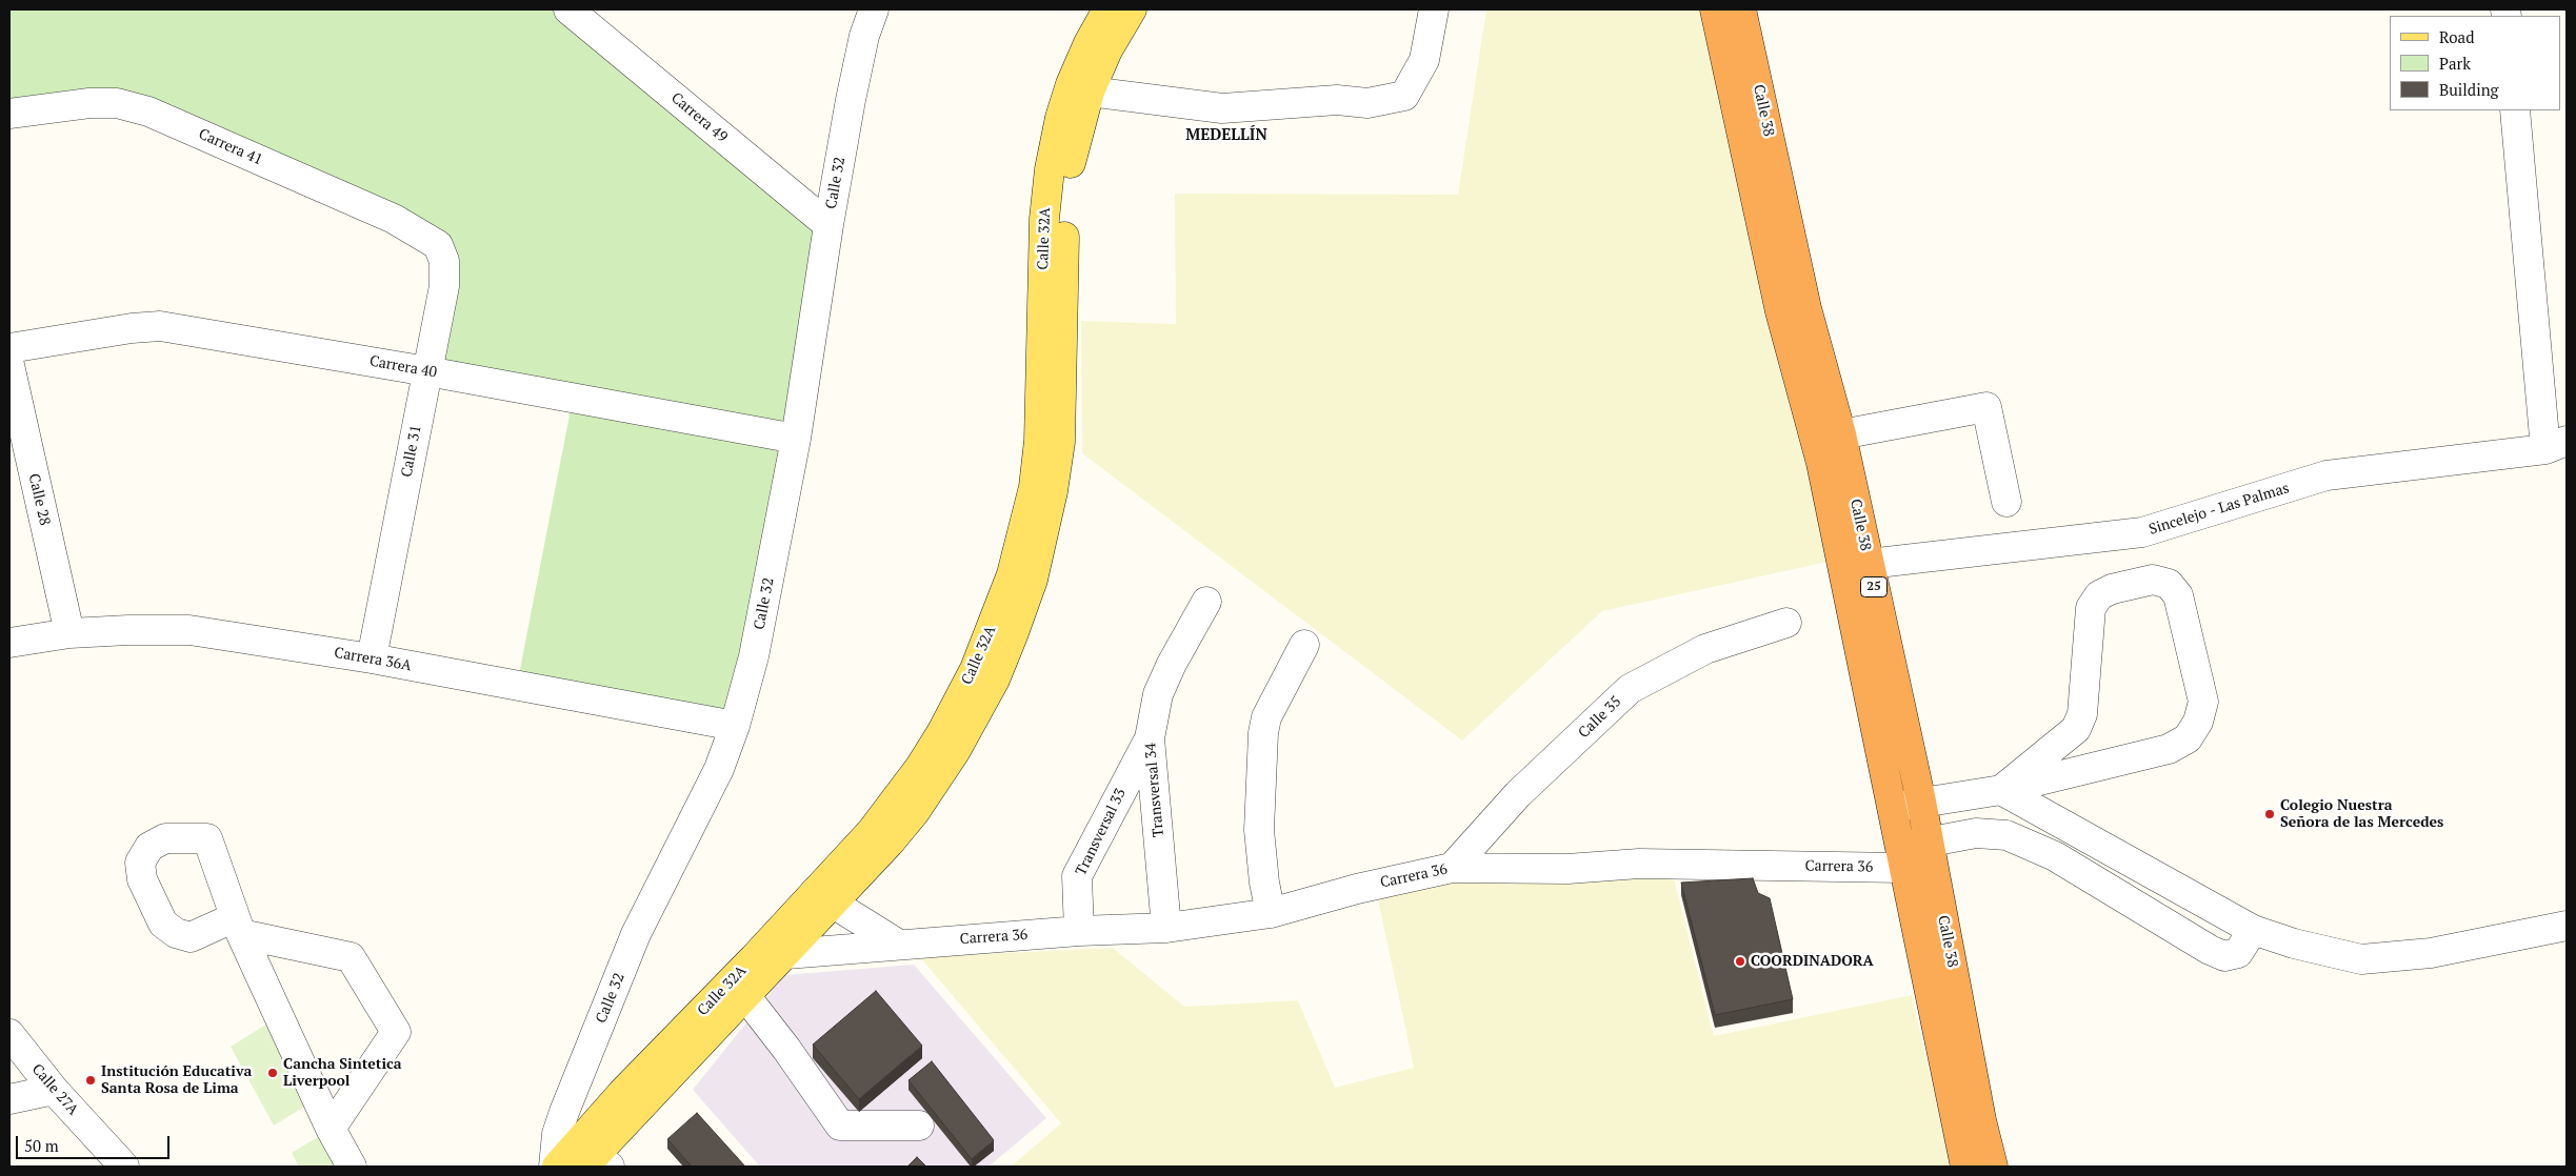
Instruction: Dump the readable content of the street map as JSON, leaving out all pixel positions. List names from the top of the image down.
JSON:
{
  "streets": {
    "highway": ["Calle 38", "25"],
    "main road": ["Calle 32A"],
    "street": [
      "Carrera 49",
      "Carrera 41",
      "Calle 32",
      "Carrera 40",
      "Calle 31",
      "Calle 28",
      "Sincelejo - Las Palmas",
      "Carrera 36A",
      "Calle 35",
      "Transversal 34",
      "Transversal 33",
      "Carrera 36",
      "Calle 27A"
    ]
  },
  "crossings": [
    ["Calle 38", "Sincelejo - Las Palmas"],
    ["Calle 38", "Carrera 36"],
    ["Carrera 49", "Calle 32"],
    ["Carrera 41", "Calle 31"],
    ["Calle 32", "Calle 32A"],
    ["Calle 32", "Carrera 40"],
    ["Calle 32", "Carrera 36A"],
    ["Calle 32A", "Carrera 36"],
    ["Carrera 40", "Calle 31"],
    ["Calle 31", "Carrera 36A"],
    ["Calle 28", "Carrera 36A"],
    ["Calle 35", "Carrera 36"],
    ["Transversal 34", "Transversal 33"],
    ["Transversal 34", "Carrera 36"],
    ["Transversal 33", "Carrera 36"]
  ],
  "districts": ["MEDELLÍN"],
  "places": [
    "Colegio Nuestra Señora de las Mercedes",
    "COORDINADORA",
    "Cancha Sintetica Liverpool",
    "Institución Educativa Santa Rosa de Lima"
  ],
  "legend": ["Road", "Park", "Building"],
  "scale_bar": "50 m"
}
